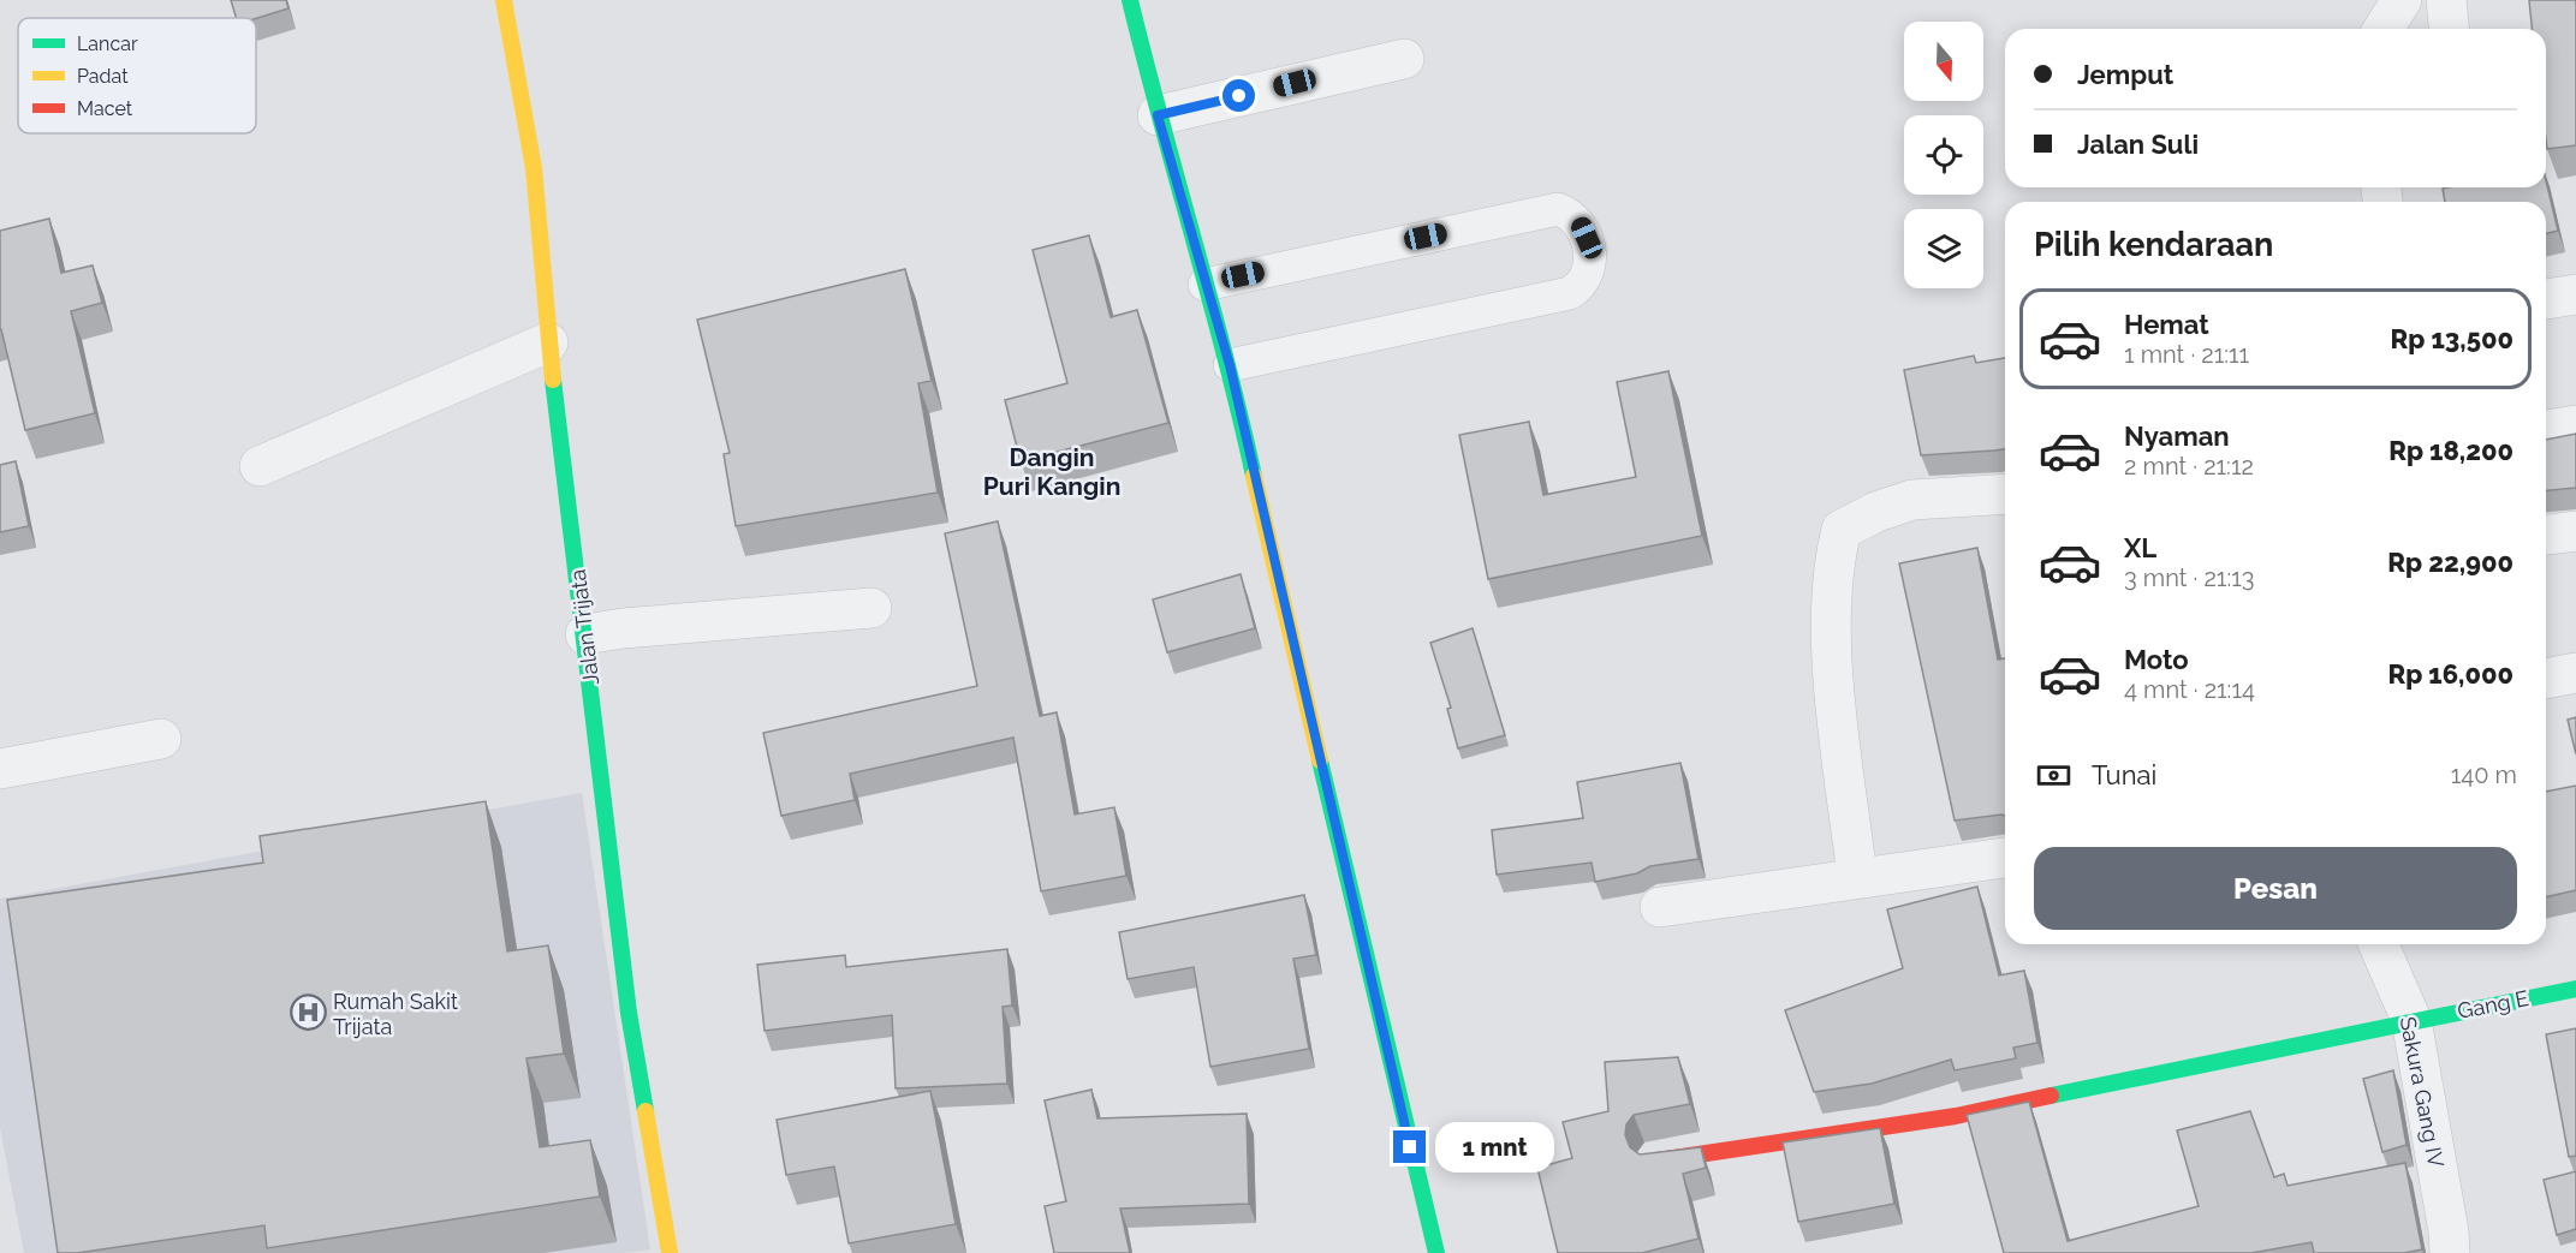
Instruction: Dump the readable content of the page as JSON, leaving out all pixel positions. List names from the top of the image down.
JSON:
{
  "streets": {
    "street": ["Jalan Trijata", "Gang E", "Sakura Gang IV"]
  },
  "crossings": [
    ["Gang E", "Sakura Gang IV"]
  ],
  "districts": ["Dangin Puri Kangin"],
  "places": {
    "hospital": ["Rumah Sakit Trijata"]
  },
  "legend": ["Lancar", "Padat", "Macet"],
  "north": "bottom",
  "page": {
    "banner": ["Jemput", "Jalan Suli"],
    "heading": "Pilih kendaraan",
    "list": [
      {
        "name": "Hemat",
        "note": "1 mnt · 21:11",
        "value": "Rp 13,500"
      },
      {
        "name": "Nyaman",
        "note": "2 mnt · 21:12",
        "value": "Rp 18,200"
      },
      {
        "name": "XL",
        "note": "3 mnt · 21:13",
        "value": "Rp 22,900"
      },
      {
        "name": "Moto",
        "note": "4 mnt · 21:14",
        "value": "Rp 16,000"
      }
    ],
    "pay": ["Tunai", "140 m"],
    "buttons": "Pesan",
    "bubble": "1 mnt"
  }
}
